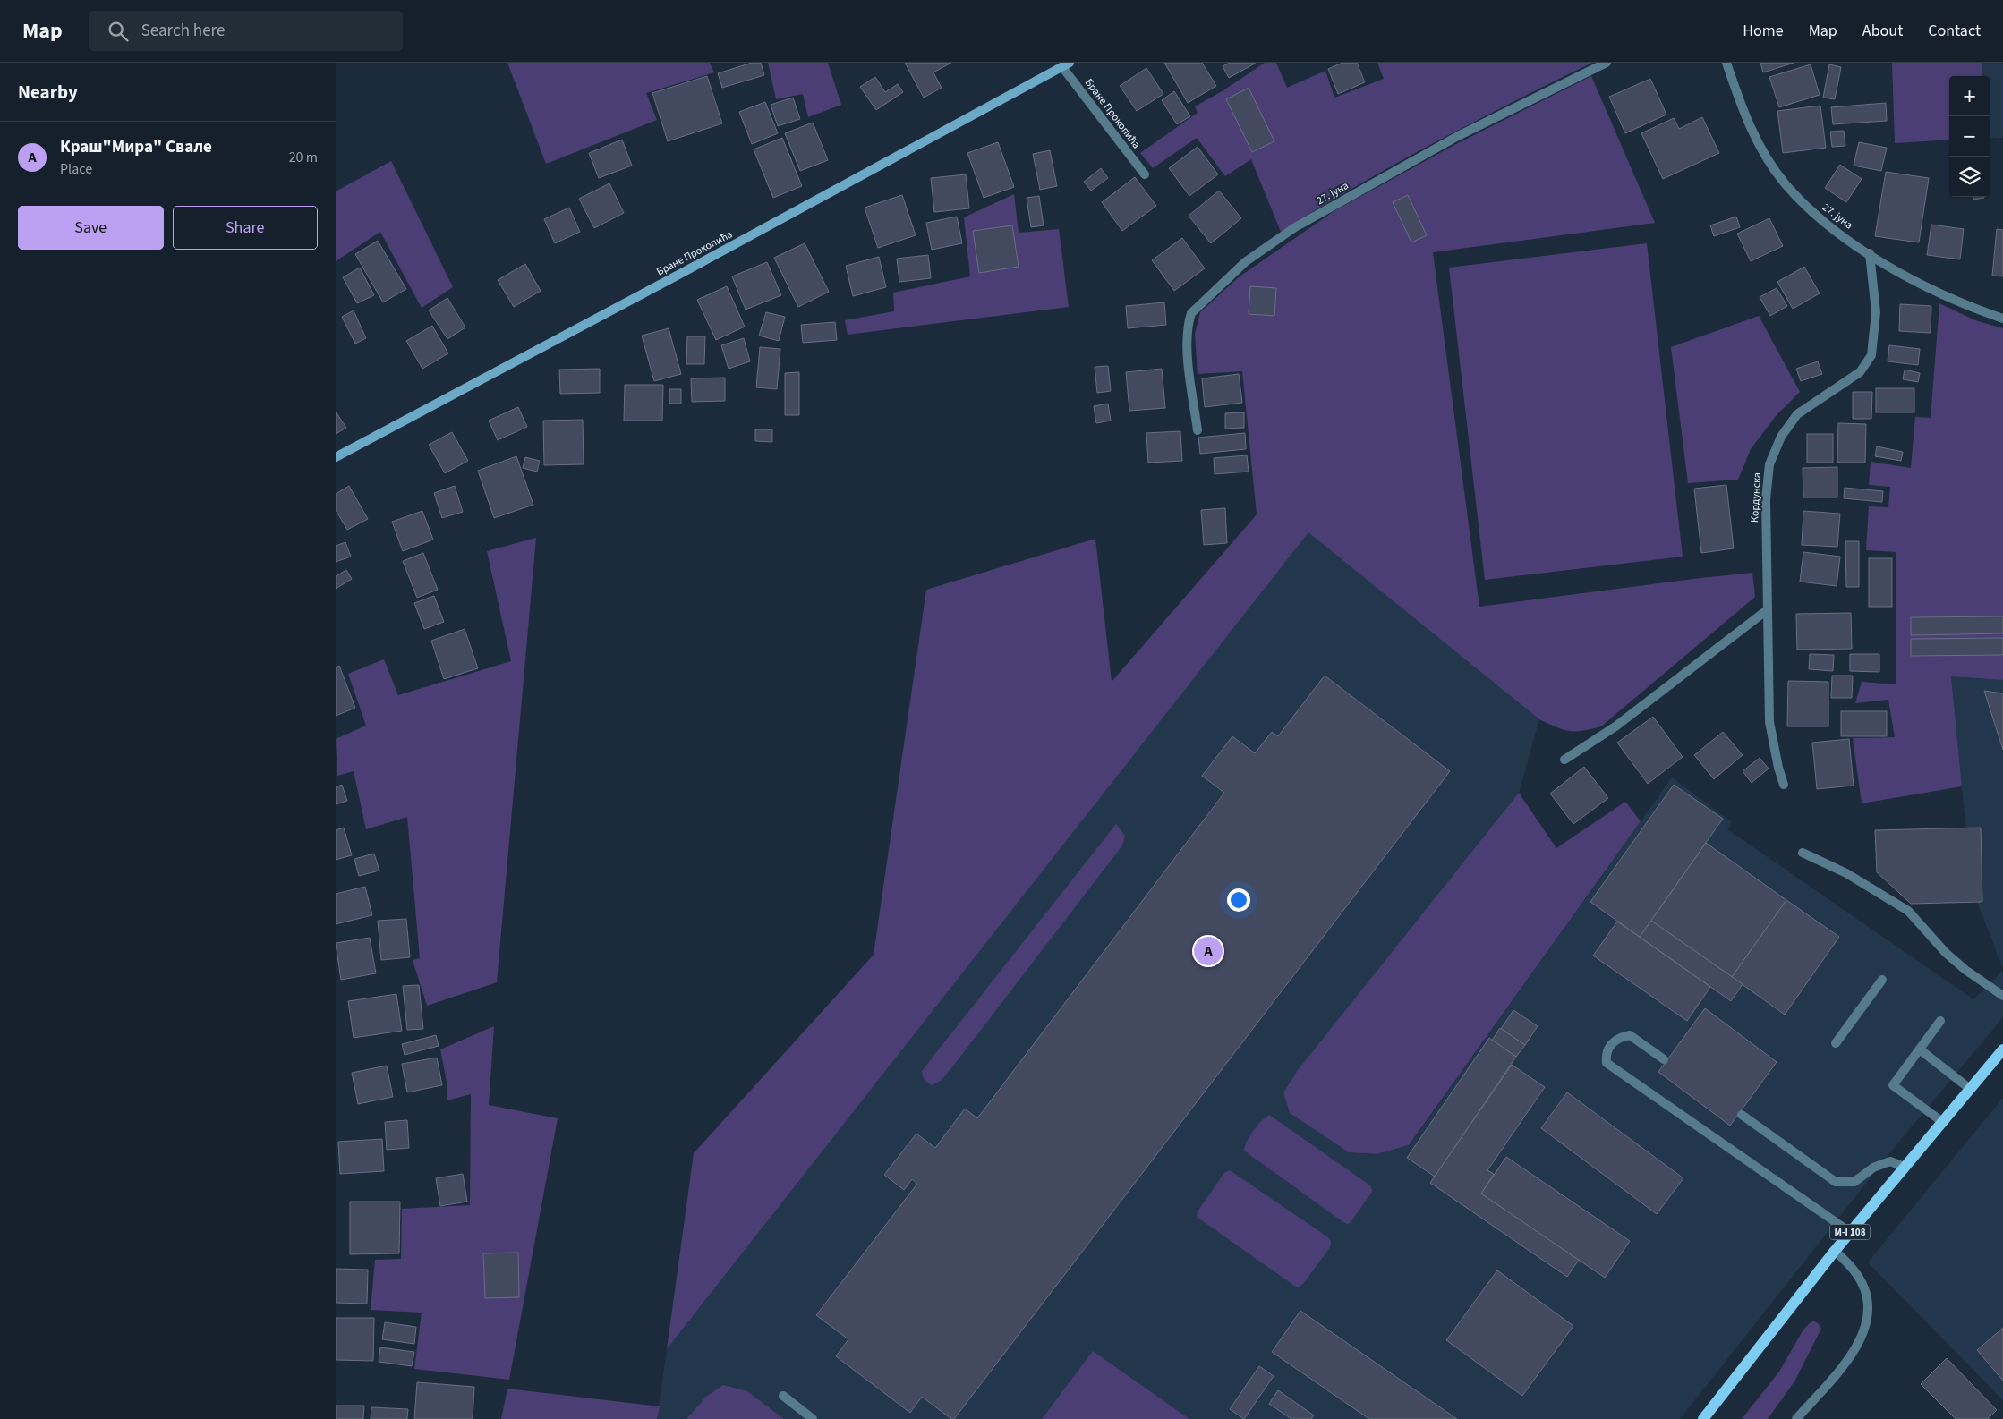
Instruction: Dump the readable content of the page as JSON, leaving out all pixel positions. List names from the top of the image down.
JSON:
{
  "streets": {
    "main road": ["M-I 108"],
    "street": ["Бране Прокопића", "27. јуна", "Кордунска"]
  },
  "crossings": [
    ["27. јуна", "Кордунска"]
  ],
  "page": {
    "header": "Map",
    "search": "Search here",
    "nav": [
      "Home",
      "Map",
      "About",
      "Contact"
    ],
    "heading": "Nearby",
    "map_buttons": ["+", "−"],
    "list": [
      {
        "mark": "A",
        "name": "Краш\"Мира\" Свале",
        "note": "Place",
        "value": "20 m"
      }
    ],
    "buttons": ["Save", "Share"],
    "pins": "A"
  }
}
